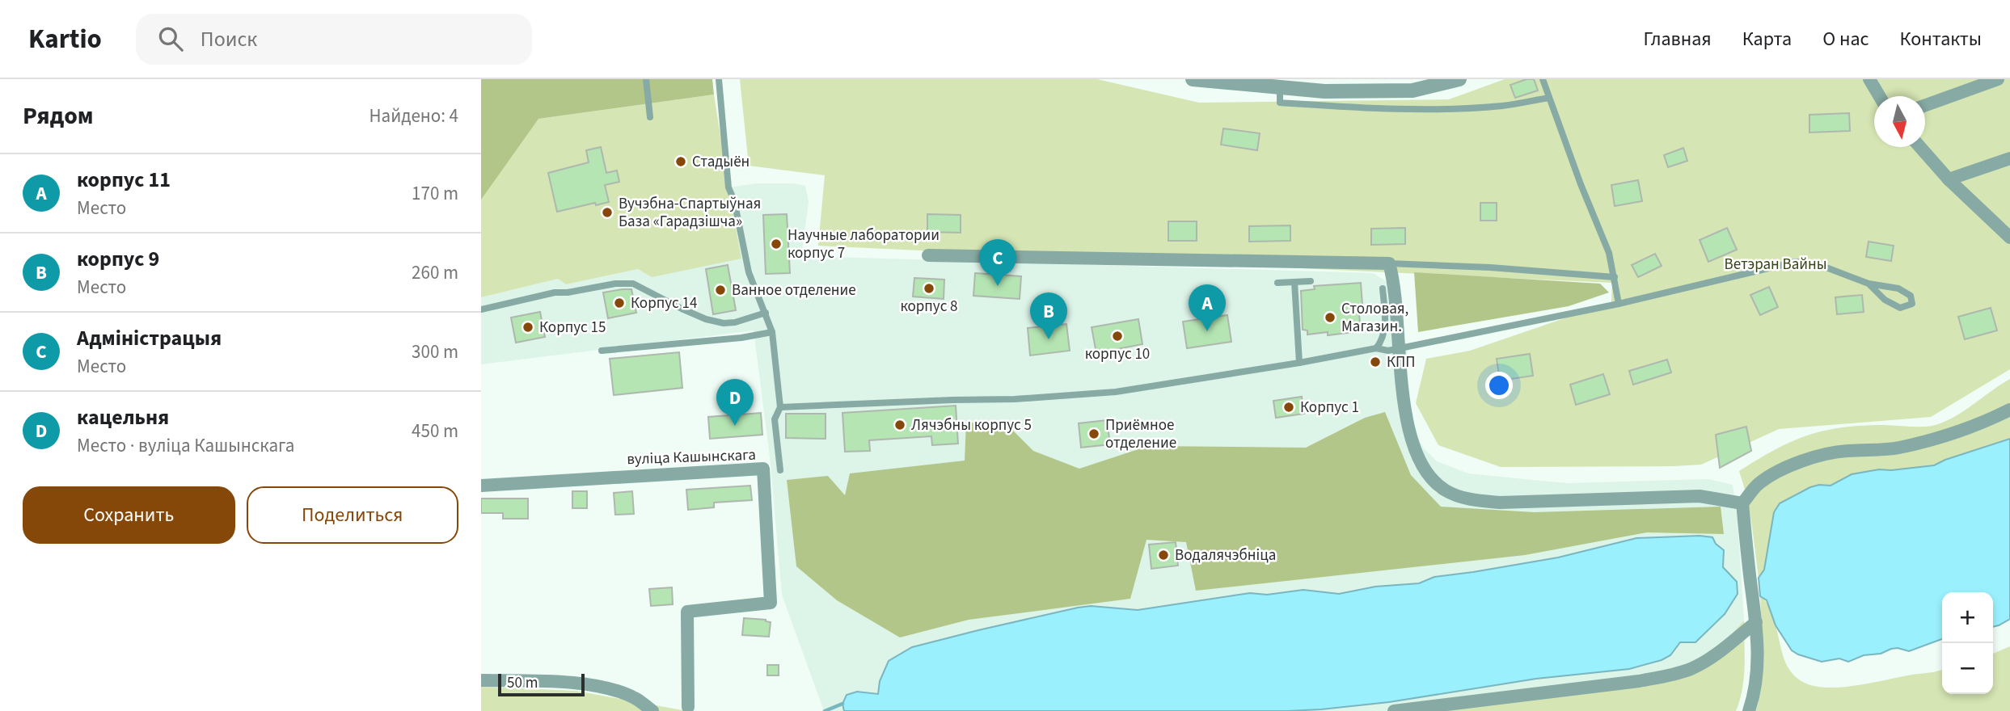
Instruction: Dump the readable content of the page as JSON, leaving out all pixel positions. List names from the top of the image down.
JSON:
{
  "streets": {
    "street": ["вуліца Кашынскага"]
  },
  "parks": ["Ветэран Вайны"],
  "places": [
    "Стадыён",
    "Вучэбна-Спартыўная База «Гарадзішча»",
    "Научные лаборатории корпус 7",
    "корпус 8",
    "Ванное отделение",
    "Корпус 14",
    "Столовая, Магазин.",
    "Корпус 15",
    "корпус 10",
    "КПП",
    "Корпус 1",
    "Лячэбны корпус 5",
    "Приёмное отделение",
    "Водалячэбніца"
  ],
  "scale_bar": "50 m",
  "north": "bottom",
  "page": {
    "header": "Kartio",
    "search": "Поиск",
    "nav": [
      "Главная",
      "Карта",
      "О нас",
      "Контакты"
    ],
    "heading": ["Рядом", "Найдено: 4"],
    "list": [
      {
        "mark": "A",
        "name": "корпус 11",
        "note": "Место",
        "value": "170 m"
      },
      {
        "mark": "B",
        "name": "корпус 9",
        "note": "Место",
        "value": "260 m"
      },
      {
        "mark": "C",
        "name": "Адміністрацыя",
        "note": "Место",
        "value": "300 m"
      },
      {
        "mark": "D",
        "name": "кацельня",
        "note": "Место · вуліца Кашынскага",
        "value": "450 m"
      }
    ],
    "pins": [
      "C",
      "A",
      "B",
      "D"
    ],
    "buttons": ["Сохранить", "Поделиться"],
    "map_buttons": ["+", "−"],
    "scale": "50 m"
  }
}
